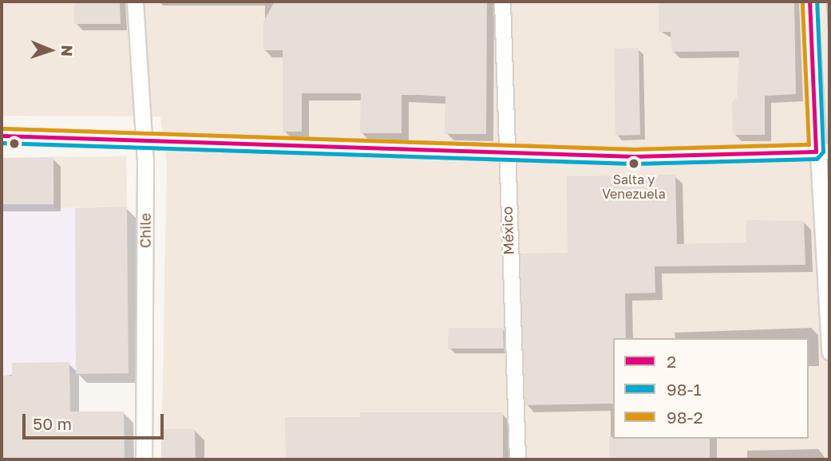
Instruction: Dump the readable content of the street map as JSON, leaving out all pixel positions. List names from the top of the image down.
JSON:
{
  "streets": {
    "street": ["Chile", "México"]
  },
  "places": ["Salta y Venezuela"],
  "lines": ["transit line 2", "transit line 98-1", "transit line 98-2"],
  "legend": ["2", "98-1", "98-2"],
  "scale_bar": "50 m",
  "north": "right"
}
